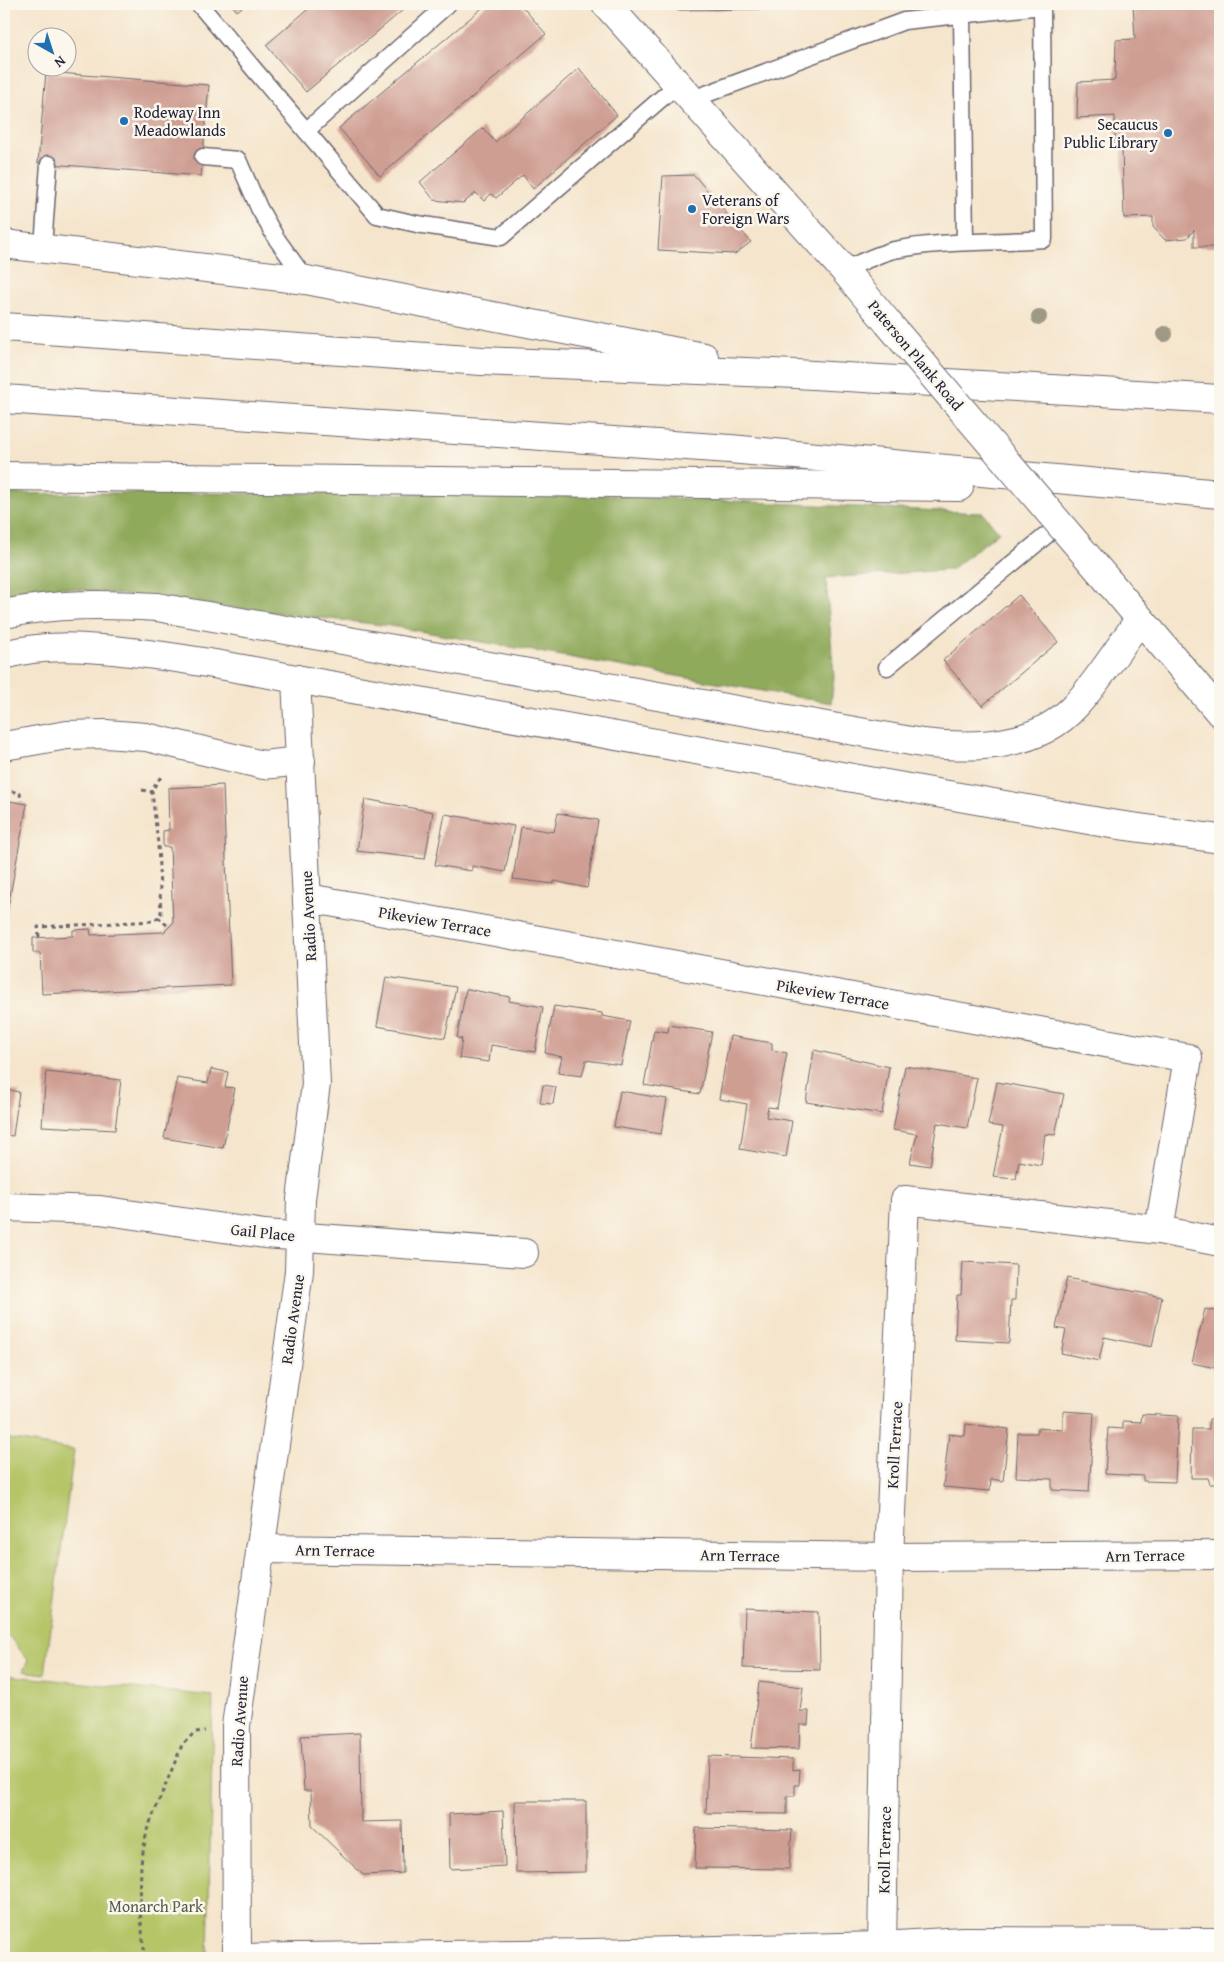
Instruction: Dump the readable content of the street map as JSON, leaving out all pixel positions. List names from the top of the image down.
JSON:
{
  "streets": {
    "main road": [
      "Paterson Plank Road",
      "Radio Avenue",
      "Pikeview Terrace",
      "Gail Place",
      "Kroll Terrace",
      "Arn Terrace"
    ]
  },
  "crossings": [
    ["Radio Avenue", "Pikeview Terrace"],
    ["Radio Avenue", "Gail Place"],
    ["Radio Avenue", "Arn Terrace"],
    ["Pikeview Terrace", "Kroll Terrace"],
    ["Kroll Terrace", "Arn Terrace"]
  ],
  "parks": ["Monarch Park"],
  "places": ["Rodeway Inn Meadowlands", "Secaucus Public Library", "Veterans of Foreign Wars"],
  "north": "bottom right"
}
